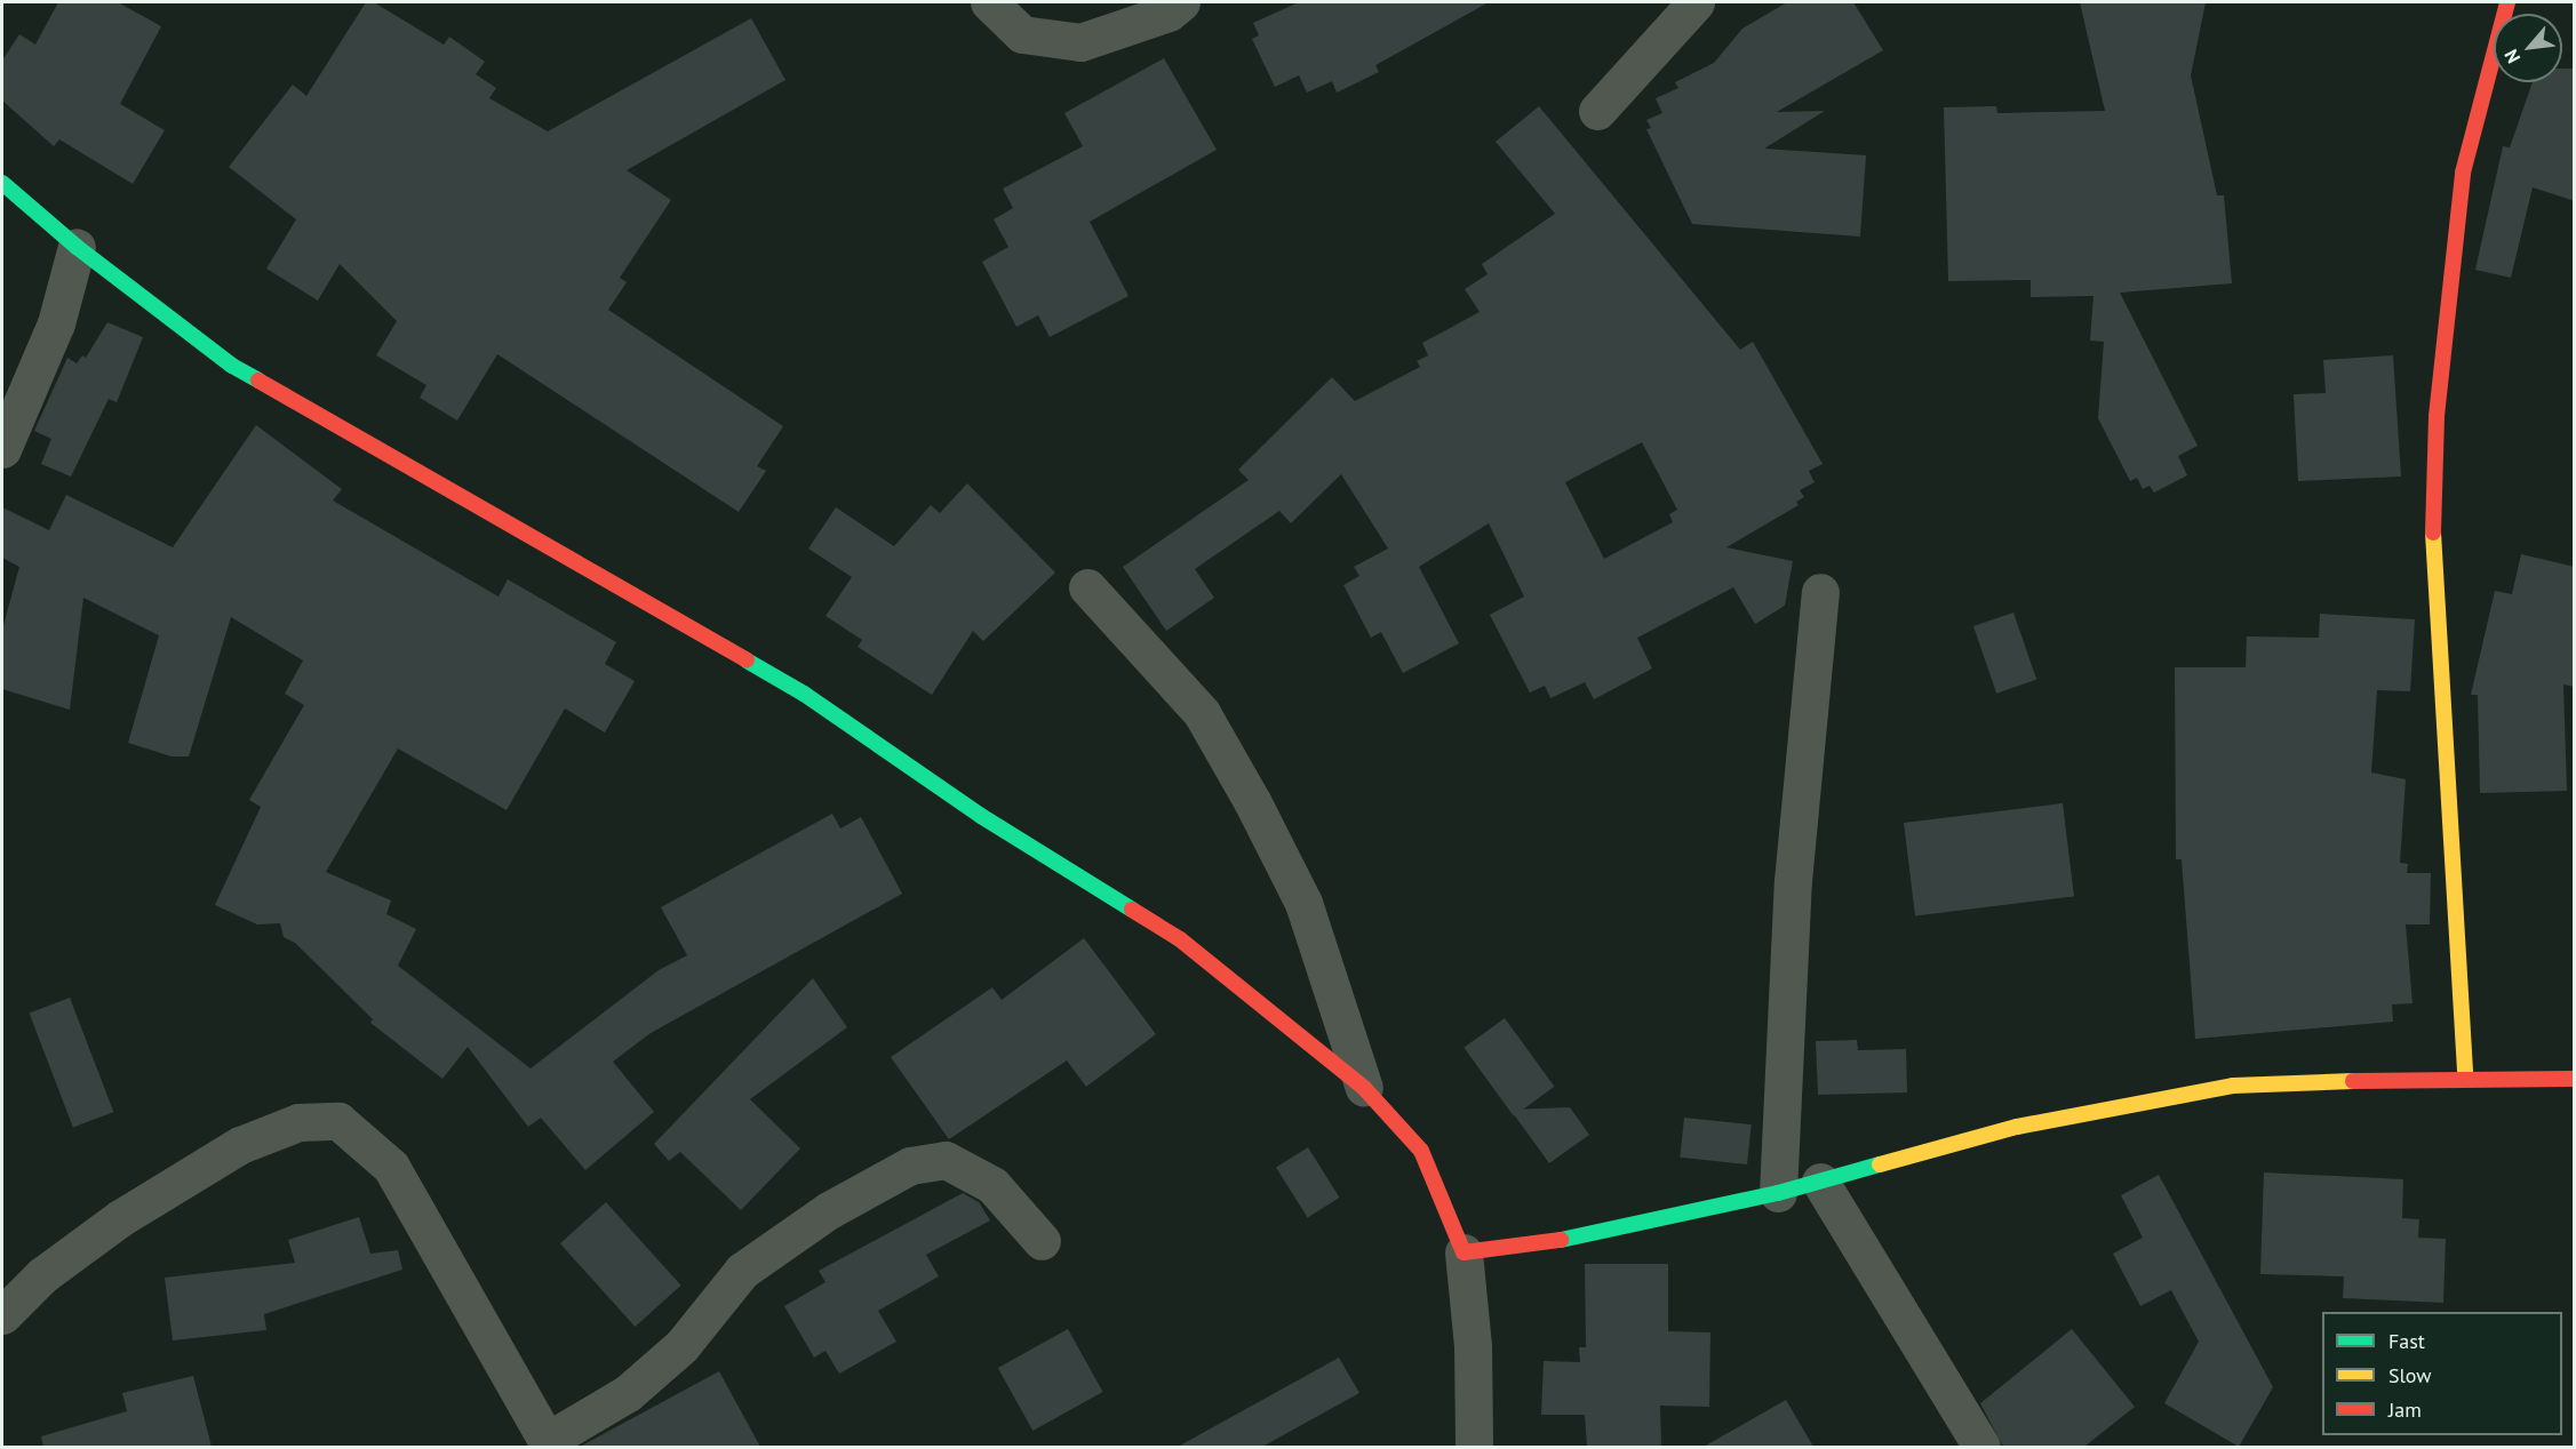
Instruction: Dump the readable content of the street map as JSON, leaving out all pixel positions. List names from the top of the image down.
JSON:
{
  "legend": ["Fast", "Slow", "Jam"],
  "north": "bottom left"
}
